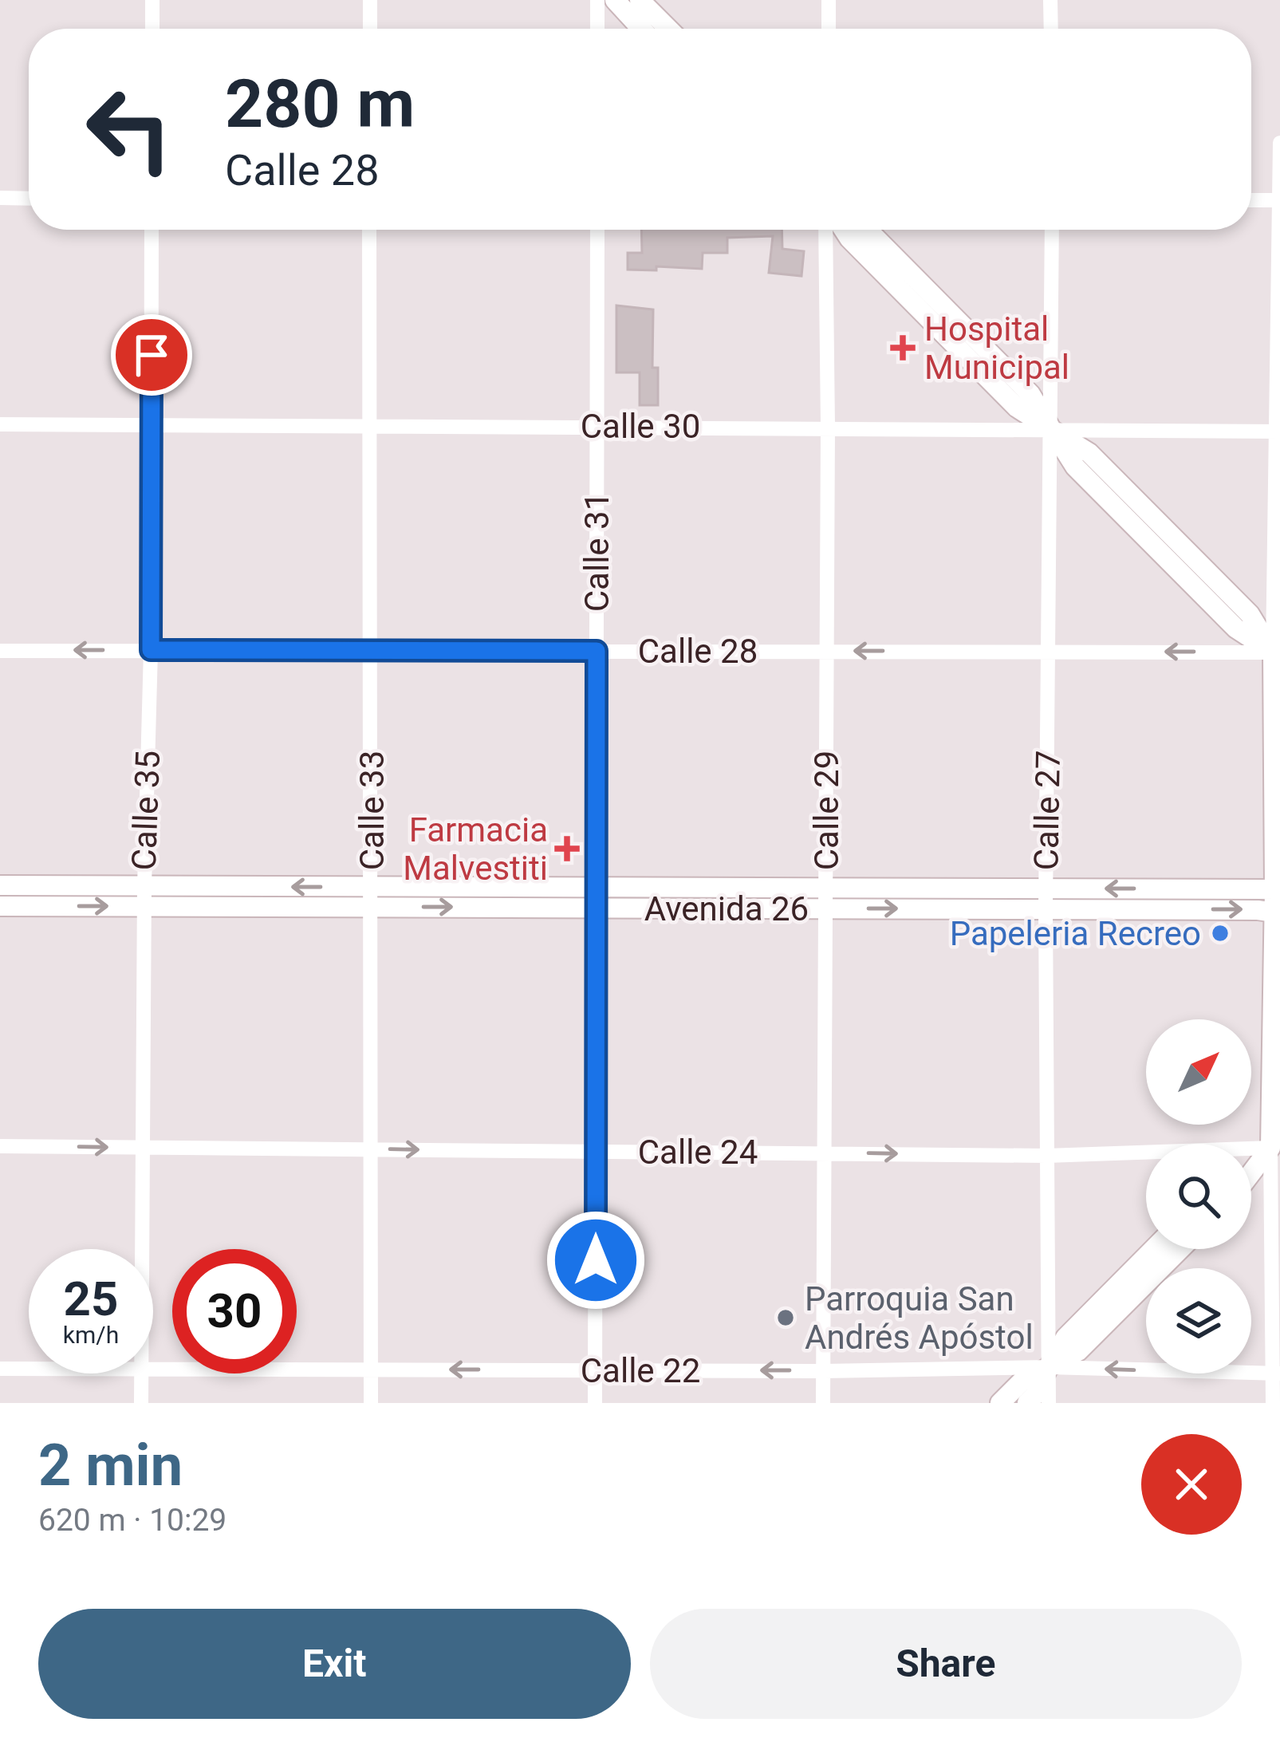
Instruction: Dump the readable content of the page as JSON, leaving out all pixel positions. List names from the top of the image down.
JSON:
{
  "streets": {
    "main road": ["Avenida 26"],
    "street": [
      "Calle 30",
      "Calle 31",
      "Calle 28",
      "Calle 35",
      "Calle 33",
      "Calle 29",
      "Calle 27",
      "Calle 24",
      "Calle 22"
    ]
  },
  "crossings": [
    ["Calle 30", "Calle 31"],
    ["Calle 30", "Calle 35"],
    ["Calle 30", "Calle 33"],
    ["Calle 30", "Calle 29"],
    ["Calle 30", "Calle 27"],
    ["Calle 31", "Calle 28"],
    ["Calle 31", "Avenida 26"],
    ["Calle 31", "Calle 24"],
    ["Calle 31", "Calle 22"],
    ["Calle 28", "Calle 35"],
    ["Calle 28", "Calle 33"],
    ["Calle 28", "Calle 29"],
    ["Calle 28", "Calle 27"],
    ["Calle 35", "Avenida 26"],
    ["Calle 35", "Calle 24"],
    ["Calle 33", "Avenida 26"],
    ["Calle 33", "Calle 24"],
    ["Calle 33", "Calle 22"],
    ["Calle 29", "Avenida 26"],
    ["Calle 29", "Calle 24"],
    ["Calle 29", "Calle 22"],
    ["Calle 27", "Avenida 26"],
    ["Calle 27", "Calle 24"],
    ["Calle 27", "Calle 22"]
  ],
  "one_way": ["Calle 28", "Calle 24", "Calle 22"],
  "places": {
    "health": ["Hospital Municipal", "Farmacia Malvestiti"],
    "other": ["Papeleria Recreo", "Parroquia San Andrés Apóstol"]
  },
  "north": "top right",
  "page": {
    "turn": ["280 m", "Calle 28"],
    "speed": "25 km/h",
    "limit": "30",
    "heading": ["2 min", "620 m · 10:29"],
    "buttons": ["Exit", "Share"]
  }
}
